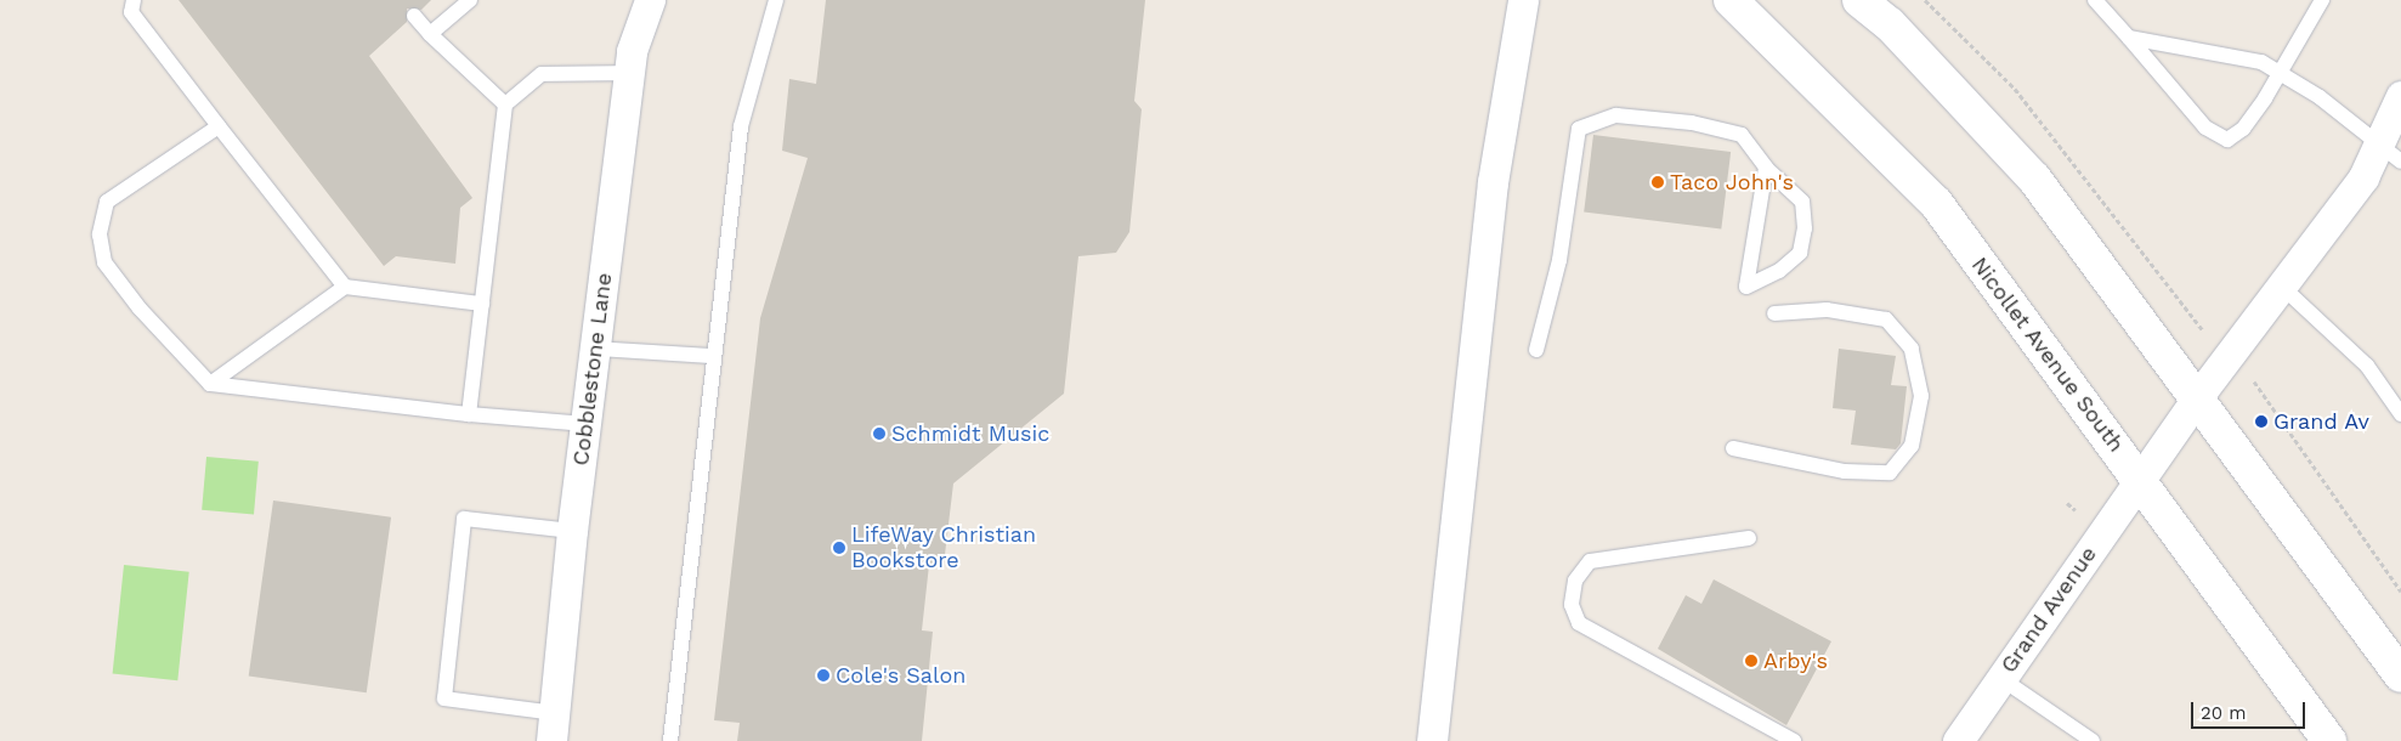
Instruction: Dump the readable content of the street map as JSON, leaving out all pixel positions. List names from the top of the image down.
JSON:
{
  "streets": {
    "main road": ["Nicollet Avenue South"],
    "street": ["Cobblestone Lane", "Grand Avenue"]
  },
  "crossings": [
    ["Nicollet Avenue South", "Grand Avenue"]
  ],
  "places": [
    "Taco John's",
    "Grand Av",
    "Schmidt Music",
    "LifeWay Christian Bookstore",
    "Arby's",
    "Cole's Salon"
  ],
  "scale_bar": "20 m"
}
